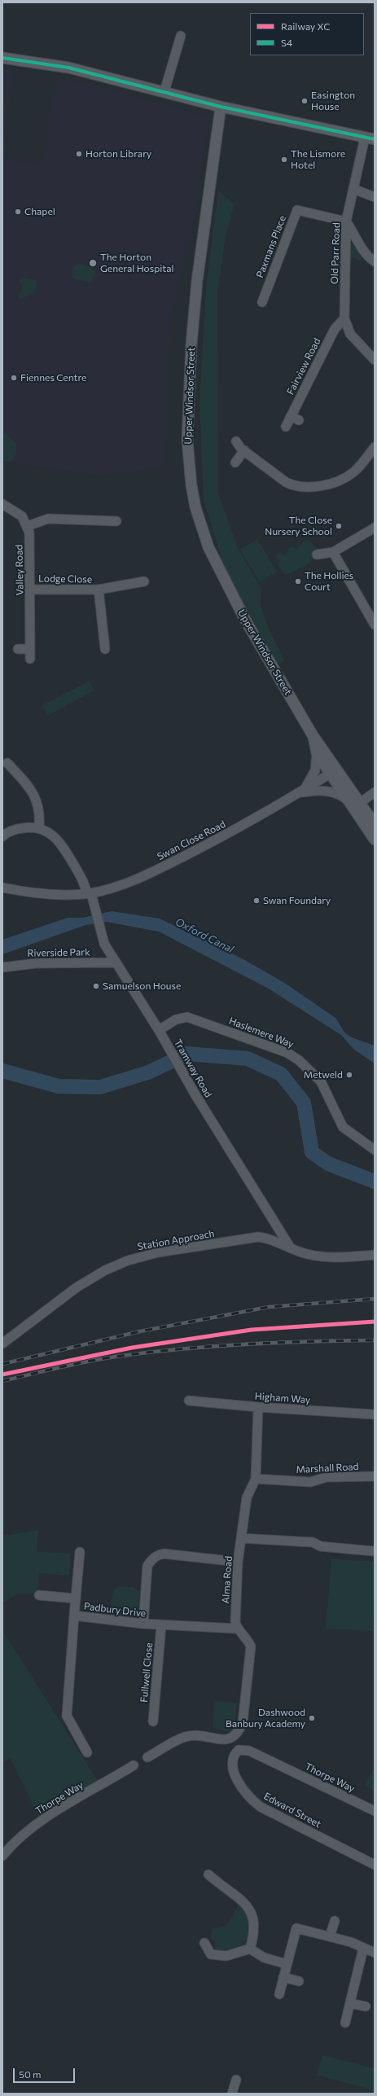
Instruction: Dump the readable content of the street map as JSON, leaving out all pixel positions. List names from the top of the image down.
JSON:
{
  "streets": {
    "main road": ["Upper Windsor Street"],
    "street": [
      "Paxmans Place",
      "Old Parr Road",
      "Fairview Road",
      "Valley Road",
      "Lodge Close",
      "Swan Close Road",
      "Riverside Park",
      "Haslemere Way",
      "Tramway Road",
      "Station Approach",
      "Higham Way",
      "Marshall Road",
      "Alma Road",
      "Padbury Drive",
      "Fullwell Close",
      "Thorpe Way",
      "Edward Street"
    ]
  },
  "crossings": [
    ["Paxmans Place", "Old Parr Road"],
    ["Old Parr Road", "Fairview Road"],
    ["Upper Windsor Street", "Swan Close Road"],
    ["Valley Road", "Lodge Close"],
    ["Swan Close Road", "Tramway Road"],
    ["Riverside Park", "Tramway Road"],
    ["Haslemere Way", "Tramway Road"],
    ["Tramway Road", "Station Approach"],
    ["Marshall Road", "Alma Road"],
    ["Alma Road", "Padbury Drive"],
    ["Padbury Drive", "Fullwell Close"],
    ["Thorpe Way", "Edward Street"]
  ],
  "water": ["Oxford Canal"],
  "places": [
    "Easington House",
    "Horton Library",
    "The Lismore Hotel",
    "Chapel",
    "The Horton General Hospital",
    "Fiennes Centre",
    "The Close Nursery School",
    "The Hollies Court",
    "Swan Foundary",
    "Samuelson House",
    "Metweld",
    "Dashwood Banbury Academy"
  ],
  "lines": ["transit line S4", "rail line XC"],
  "legend": ["Railway XC", "S4"],
  "scale_bar": "50 m"
}
